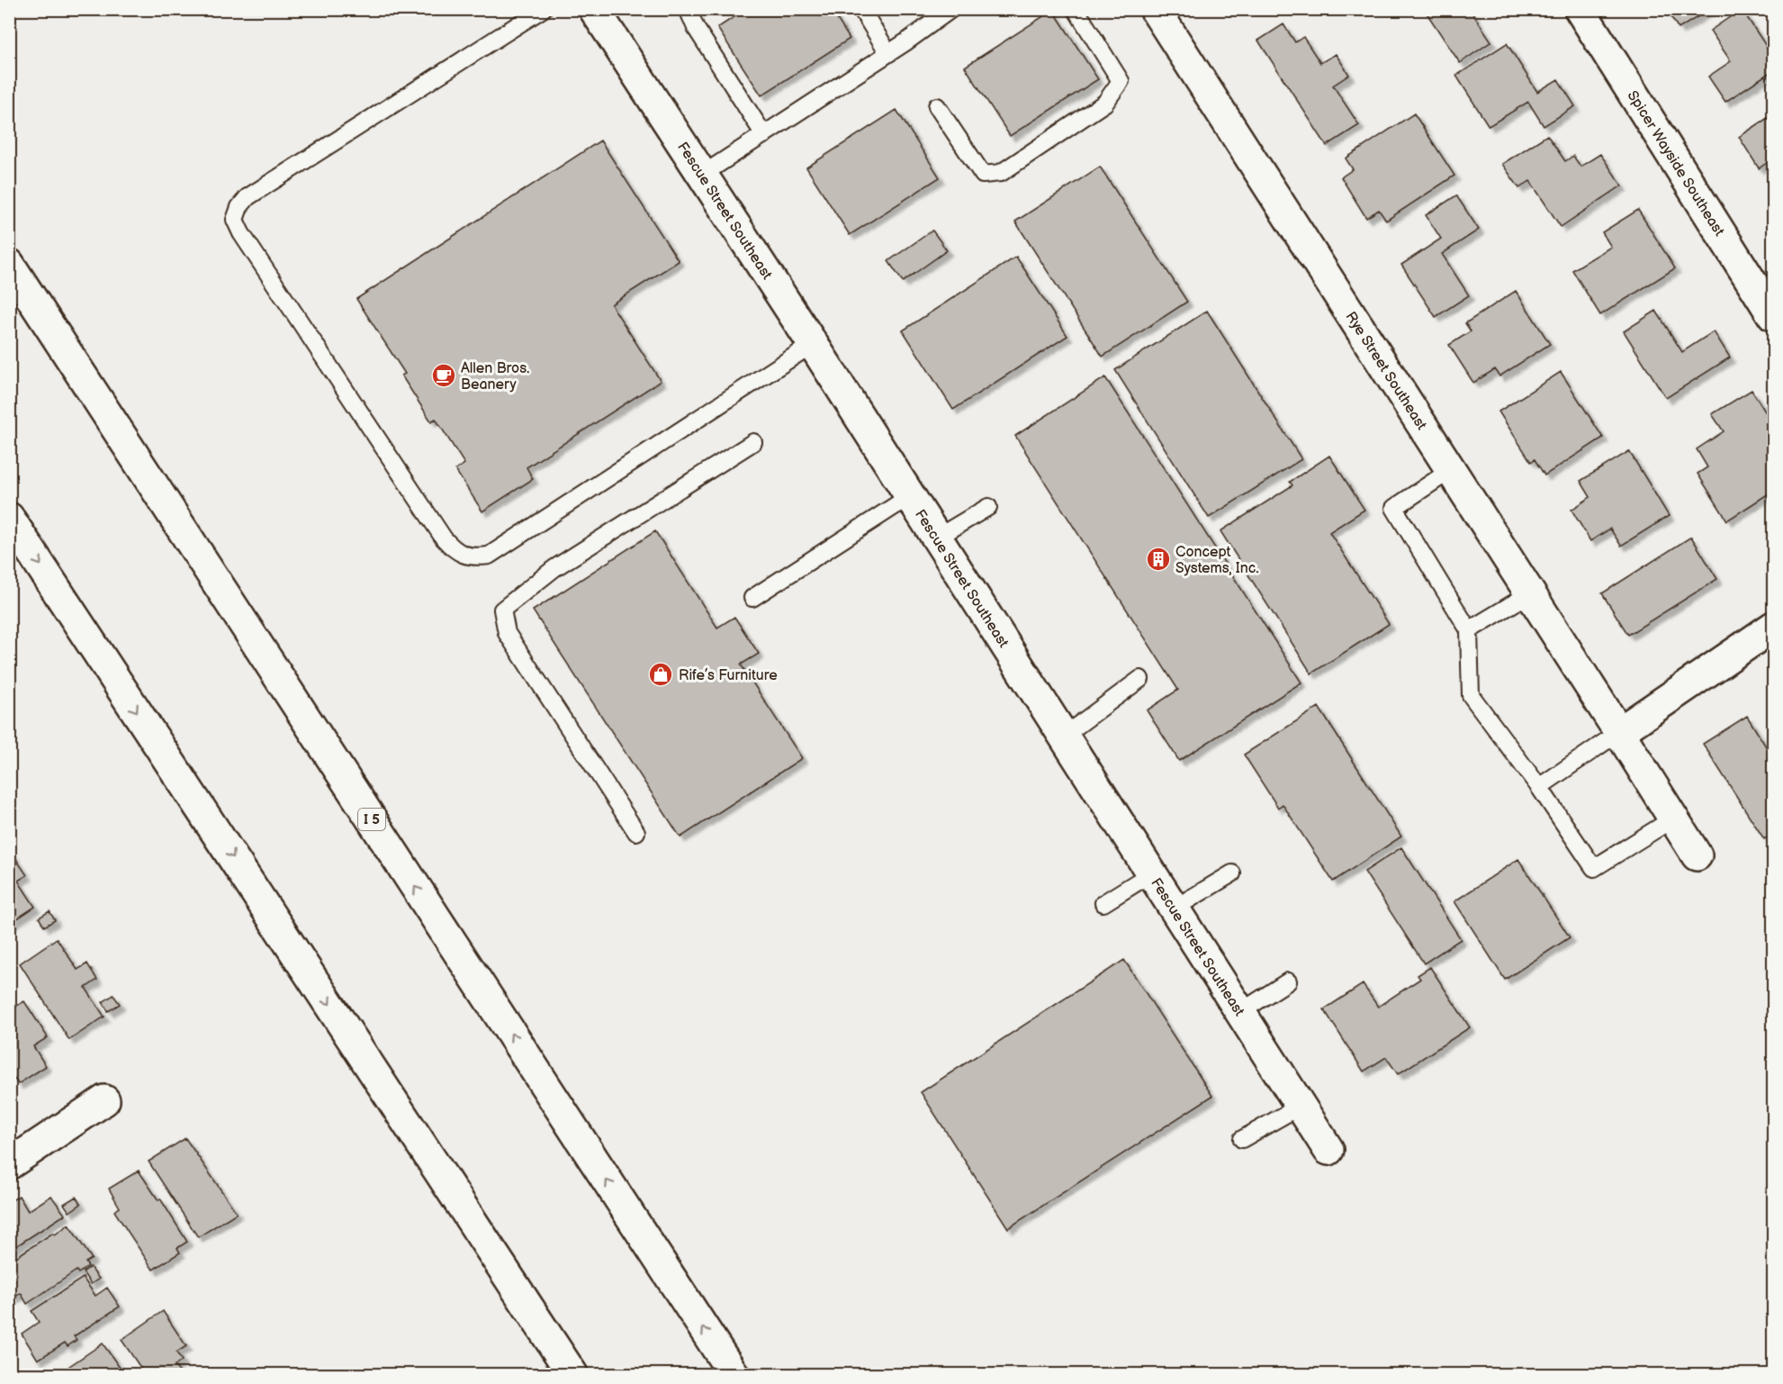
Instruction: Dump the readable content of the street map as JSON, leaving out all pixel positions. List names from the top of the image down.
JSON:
{
  "streets": {
    "main road": [
      "Spicer Wayside Southeast",
      "Fescue Street Southeast",
      "Rye Street Southeast",
      "I 5"
    ]
  },
  "places": {
    "cafe": ["Allen Bros. Beanery"],
    "building": ["Concept Systems, Inc."],
    "shop": ["Rife’s Furniture"]
  }
}
